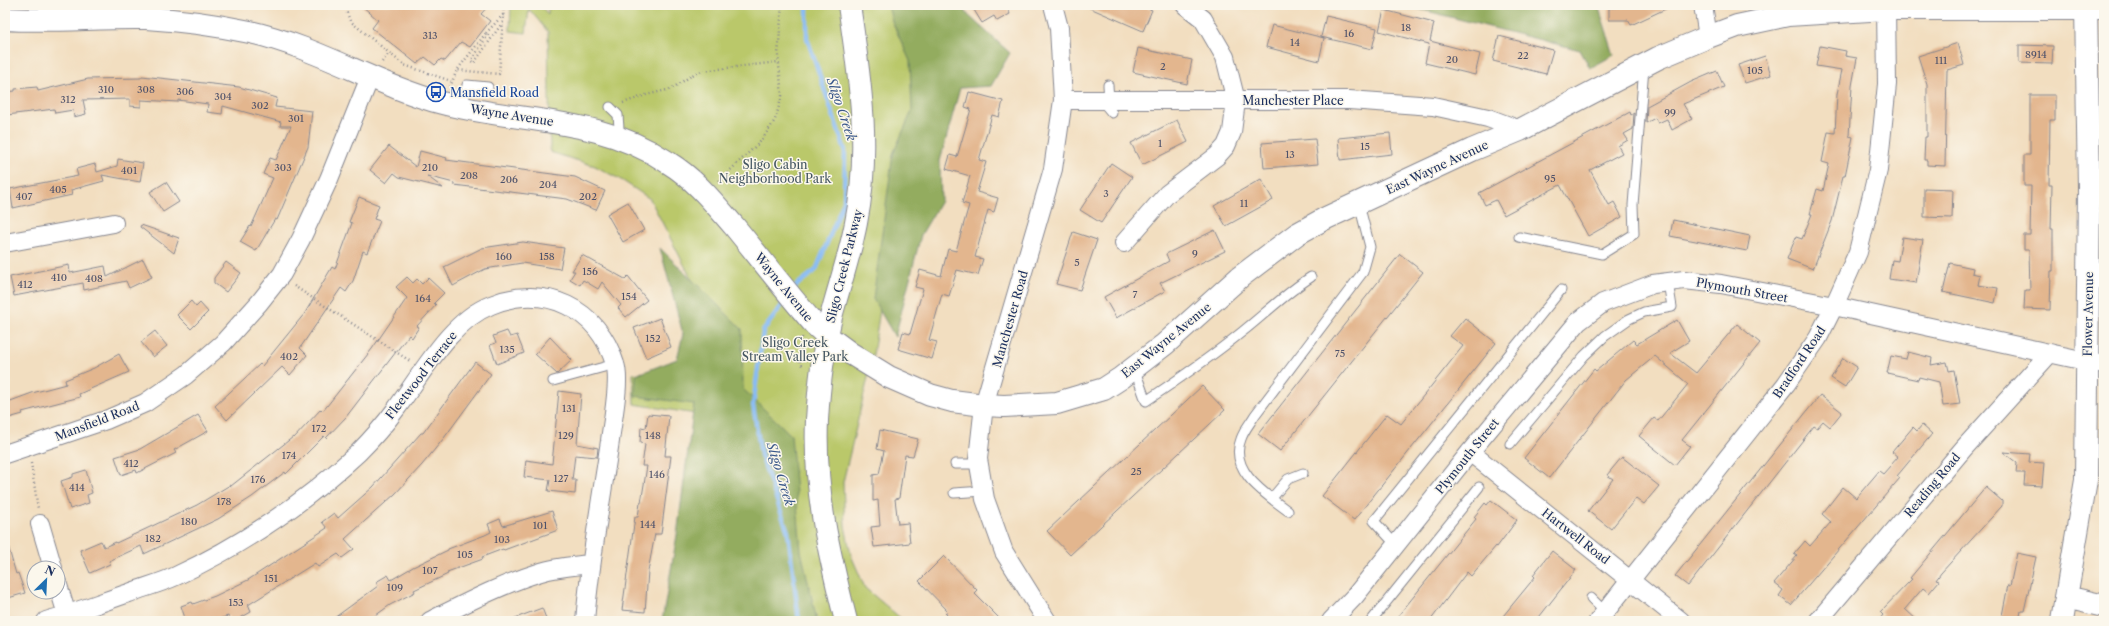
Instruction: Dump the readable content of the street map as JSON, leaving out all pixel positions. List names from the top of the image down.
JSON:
{
  "streets": {
    "street": [
      "Manchester Place",
      "Wayne Avenue",
      "East Wayne Avenue",
      "Sligo Creek Parkway",
      "Plymouth Street",
      "Flower Avenue",
      "Manchester Road",
      "Bradford Road",
      "Fleetwood Terrace",
      "Mansfield Road",
      "Reading Road",
      "Hartwell Road"
    ]
  },
  "crossings": [
    ["Manchester Place", "East Wayne Avenue"],
    ["Manchester Place", "Manchester Road"],
    ["Wayne Avenue", "East Wayne Avenue"],
    ["Wayne Avenue", "Sligo Creek Parkway"],
    ["Wayne Avenue", "Mansfield Road"],
    ["East Wayne Avenue", "Sligo Creek Parkway"],
    ["East Wayne Avenue", "Flower Avenue"],
    ["East Wayne Avenue", "Manchester Road"],
    ["East Wayne Avenue", "Bradford Road"],
    ["Plymouth Street", "Flower Avenue"],
    ["Plymouth Street", "Bradford Road"],
    ["Plymouth Street", "Reading Road"],
    ["Plymouth Street", "Hartwell Road"],
    ["Bradford Road", "Hartwell Road"]
  ],
  "water": ["Sligo Creek"],
  "parks": ["Sligo Cabin Neighborhood Park", "Sligo Creek Stream Valley Park"],
  "places": {
    "bus stop": ["Mansfield Road"]
  },
  "house_numbers": [
    "18",
    "16",
    "313",
    "14",
    "8914",
    "22",
    "20",
    "111",
    "2",
    "105",
    "310",
    "308",
    "306",
    "304",
    "312",
    "302",
    "99",
    "301",
    "1",
    "15",
    "13",
    "303",
    "210",
    "401",
    "208",
    "95",
    "206",
    "204",
    "405",
    "3",
    "407",
    "202",
    "11",
    "9",
    "160",
    "158",
    "5",
    "156",
    "410",
    "408",
    "412",
    "7",
    "154",
    "164",
    "152",
    "135",
    "75",
    "402",
    "131",
    "172",
    "129",
    "148",
    "174",
    "412",
    "25",
    "146",
    "127",
    "176",
    "414",
    "178",
    "180",
    "144",
    "101",
    "182",
    "103",
    "105",
    "107",
    "151",
    "109",
    "153"
  ],
  "north": "top right"
}
